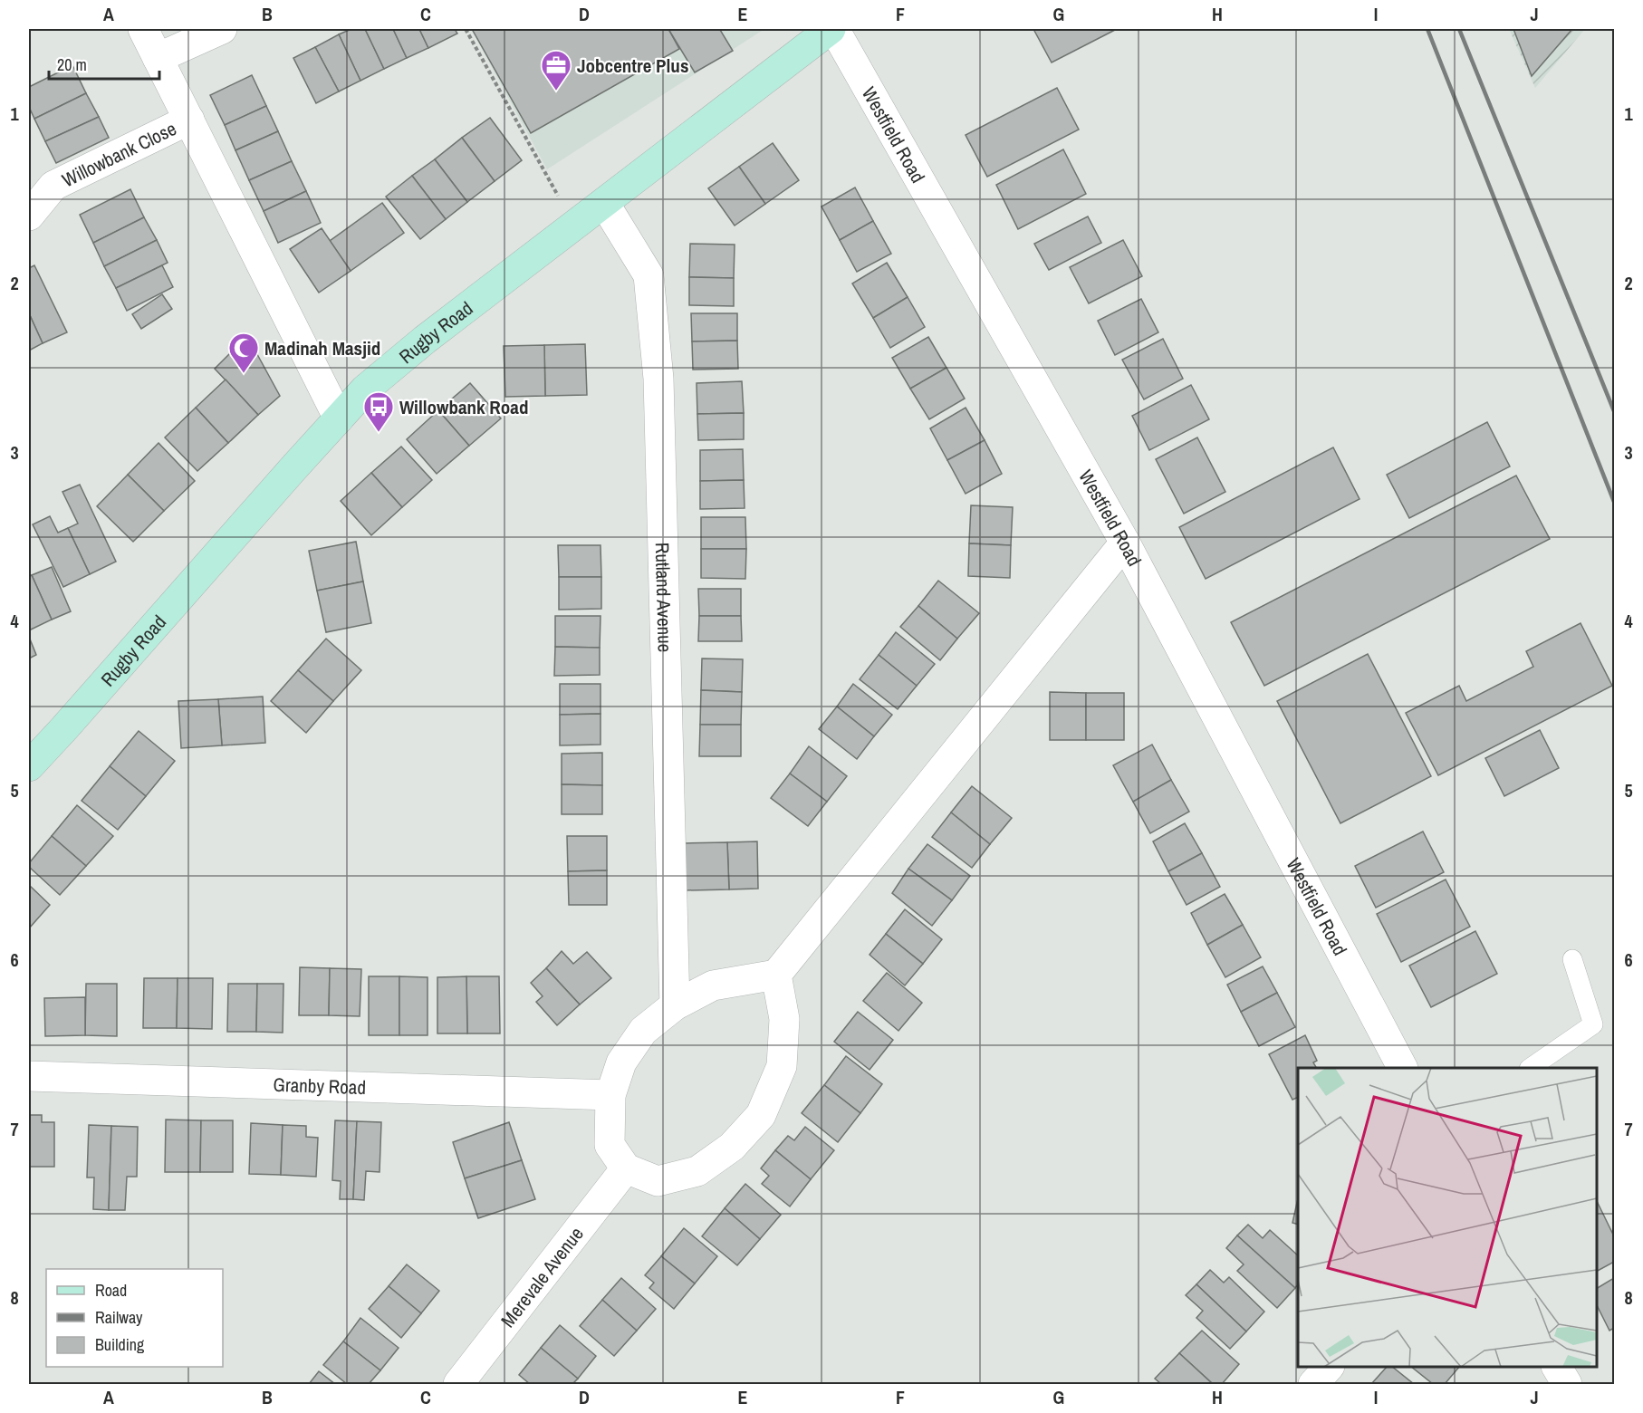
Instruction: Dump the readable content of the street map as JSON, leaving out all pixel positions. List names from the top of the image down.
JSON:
{
  "streets": {
    "main road": ["Rugby Road"],
    "street": [
      "Westfield Road",
      "Willowbank Close",
      "Rutland Avenue",
      "Granby Road",
      "Merevale Avenue"
    ]
  },
  "crossings": [
    ["Westfield Road", "Rugby Road"],
    ["Rugby Road", "Rutland Avenue"],
    ["Rutland Avenue", "Granby Road"],
    ["Rutland Avenue", "Merevale Avenue"],
    ["Granby Road", "Merevale Avenue"]
  ],
  "places": {
    "office": ["Jobcentre Plus"],
    "mosque": ["Madinah Masjid"],
    "bus stop": ["Willowbank Road"]
  },
  "legend": ["Road", "Railway", "Building"],
  "scale_bar": "20 m",
  "grid": {
    "columns": [
      "A",
      "B",
      "C",
      "D",
      "E",
      "F",
      "G",
      "H",
      "I",
      "J"
    ],
    "rows": [
      "1",
      "2",
      "3",
      "4",
      "5",
      "6",
      "7",
      "8"
    ]
  }
}
